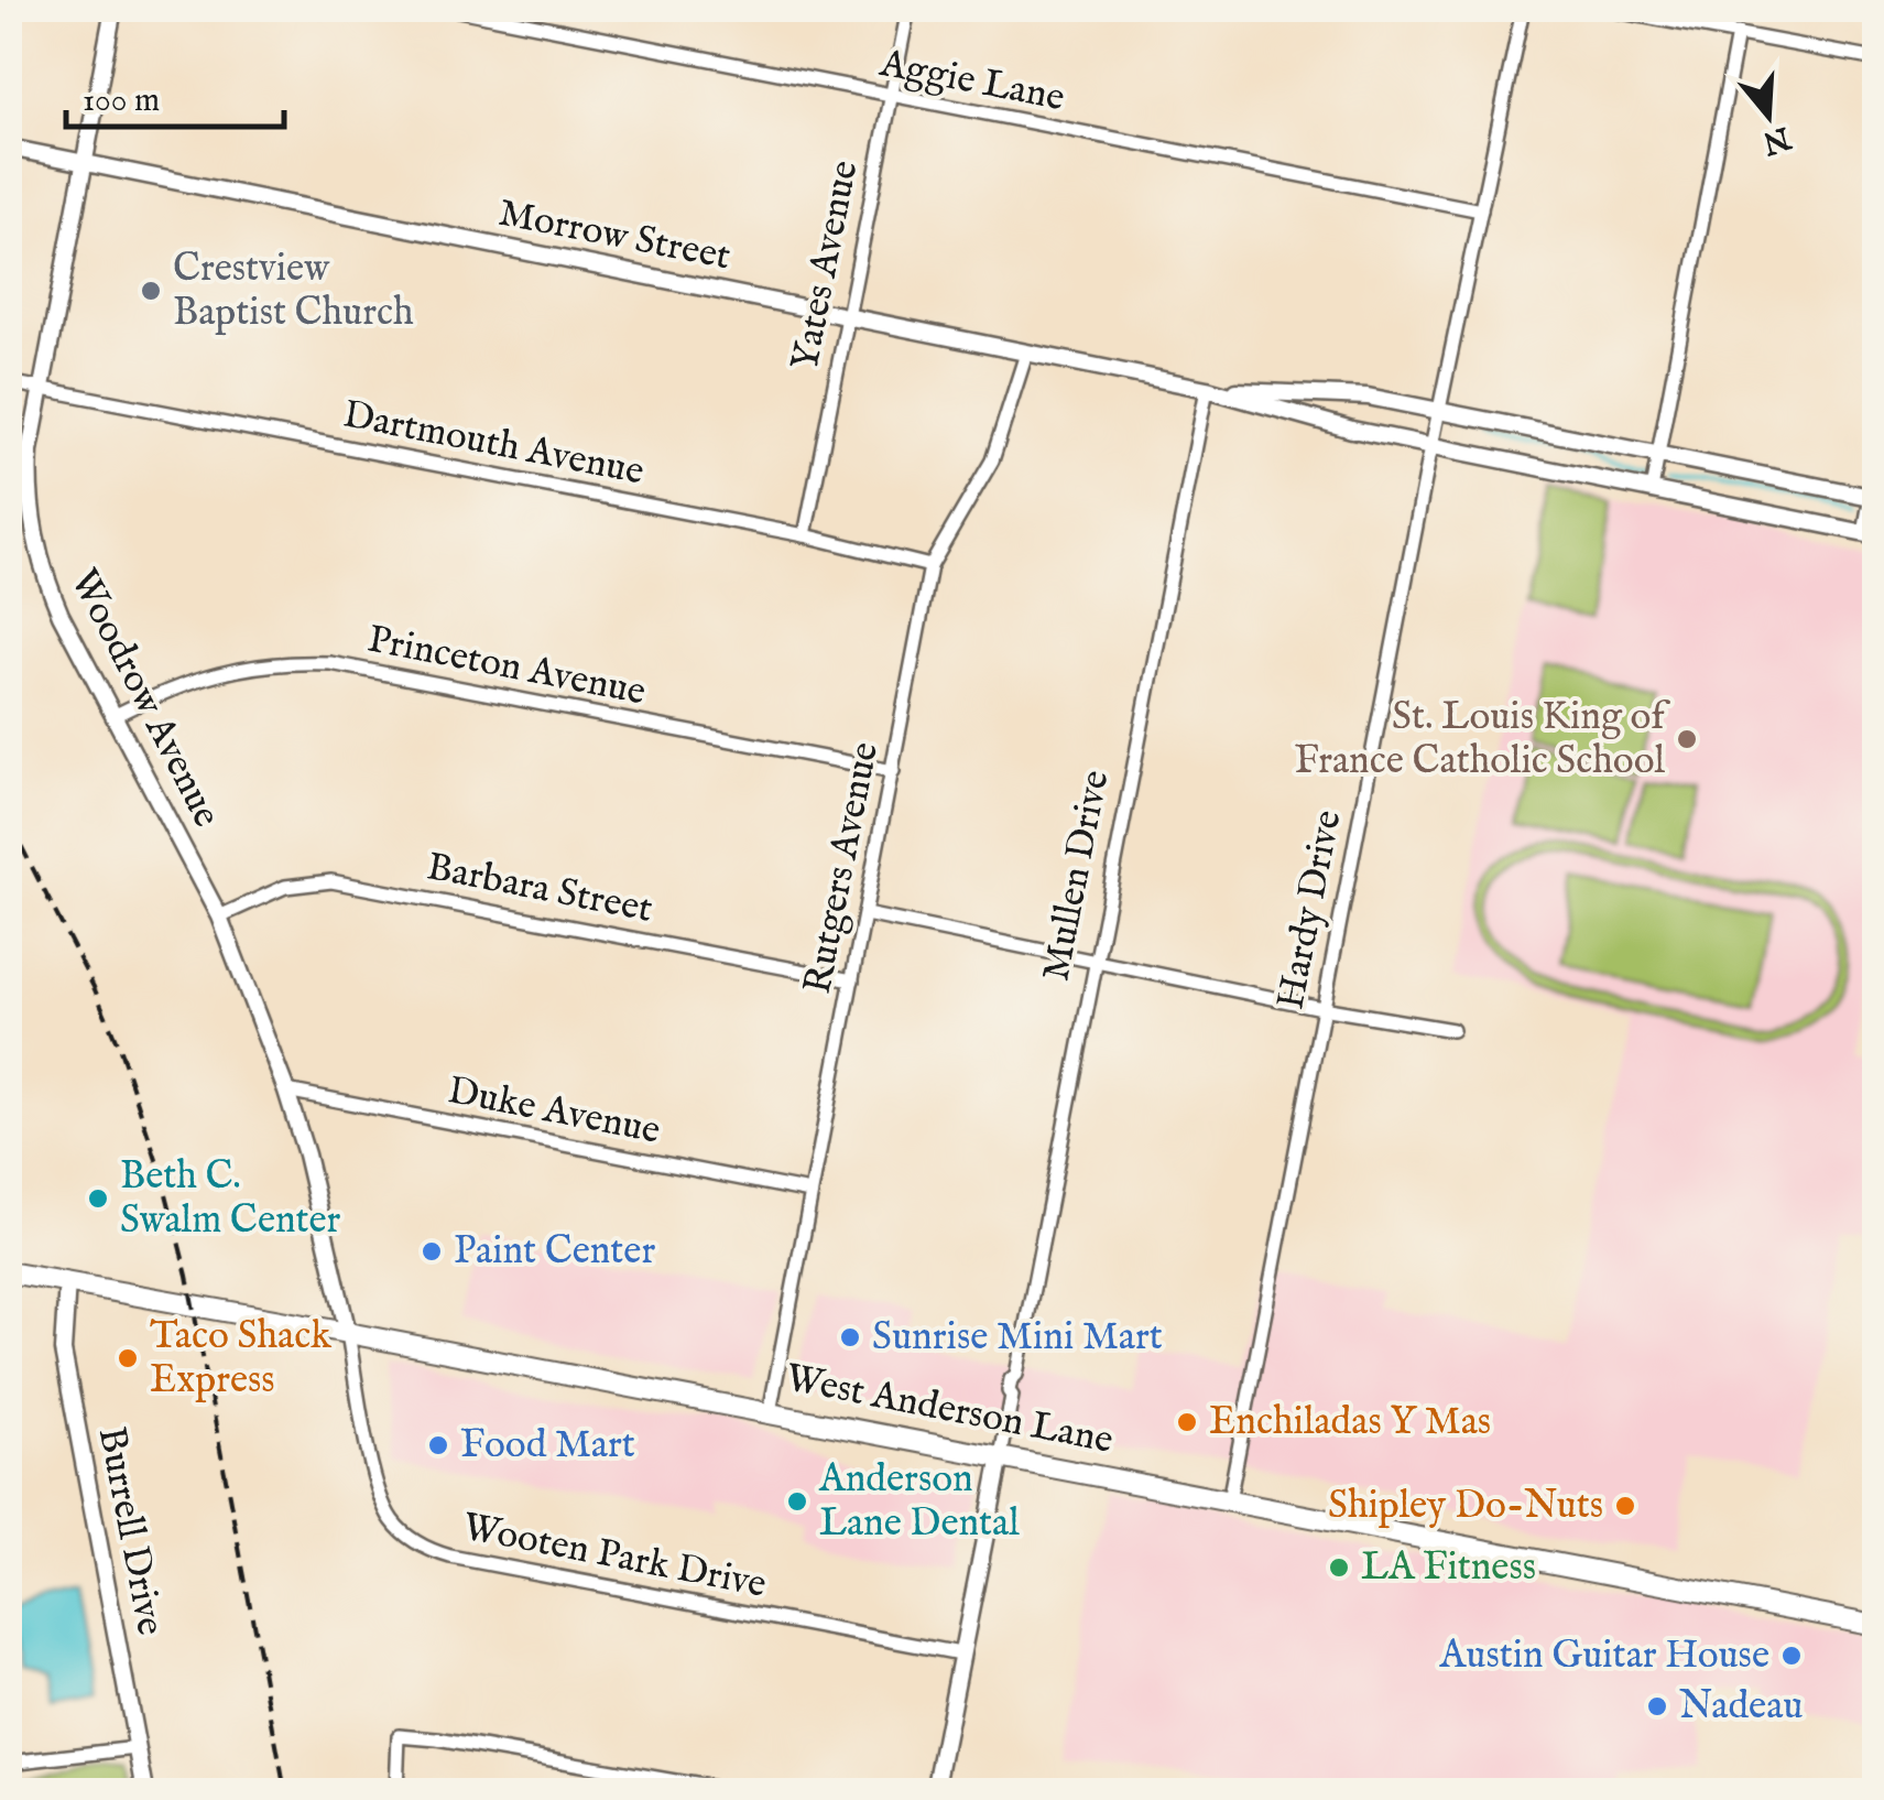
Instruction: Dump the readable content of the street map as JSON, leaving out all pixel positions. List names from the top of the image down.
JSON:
{
  "streets": {
    "main road": ["West Anderson Lane"],
    "street": [
      "Aggie Lane",
      "Morrow Street",
      "Yates Avenue",
      "Dartmouth Avenue",
      "Princeton Avenue",
      "Woodrow Avenue",
      "Rutgers Avenue",
      "Mullen Drive",
      "Barbara Street",
      "Hardy Drive",
      "Duke Avenue",
      "Burrell Drive",
      "Wooten Park Drive"
    ]
  },
  "crossings": [
    ["Aggie Lane", "Yates Avenue"],
    ["Aggie Lane", "Hardy Drive"],
    ["Morrow Street", "Yates Avenue"],
    ["Morrow Street", "Woodrow Avenue"],
    ["Morrow Street", "Rutgers Avenue"],
    ["Morrow Street", "Mullen Drive"],
    ["Morrow Street", "Hardy Drive"],
    ["Yates Avenue", "Dartmouth Avenue"],
    ["Dartmouth Avenue", "Woodrow Avenue"],
    ["Dartmouth Avenue", "Rutgers Avenue"],
    ["Princeton Avenue", "Woodrow Avenue"],
    ["Princeton Avenue", "Rutgers Avenue"],
    ["Woodrow Avenue", "Barbara Street"],
    ["Woodrow Avenue", "Duke Avenue"],
    ["Woodrow Avenue", "West Anderson Lane"],
    ["Woodrow Avenue", "Wooten Park Drive"],
    ["Rutgers Avenue", "Barbara Street"],
    ["Rutgers Avenue", "Duke Avenue"],
    ["Rutgers Avenue", "West Anderson Lane"],
    ["Mullen Drive", "West Anderson Lane"],
    ["Mullen Drive", "Wooten Park Drive"],
    ["Hardy Drive", "West Anderson Lane"],
    ["West Anderson Lane", "Burrell Drive"],
    ["West Anderson Lane", "Wooten Park Drive"]
  ],
  "places": [
    "Crestview Baptist Church",
    "St. Louis King of France Catholic School",
    "Beth C. Swalm Center",
    "Paint Center",
    "Sunrise Mini Mart",
    "Taco Shack Express",
    "Enchiladas Y Mas",
    "Food Mart",
    "Anderson Lane Dental",
    "Shipley Do-Nuts",
    "LA Fitness",
    "Austin Guitar House",
    "Nadeau"
  ],
  "scale_bar": "100 m",
  "north": "bottom"
}
